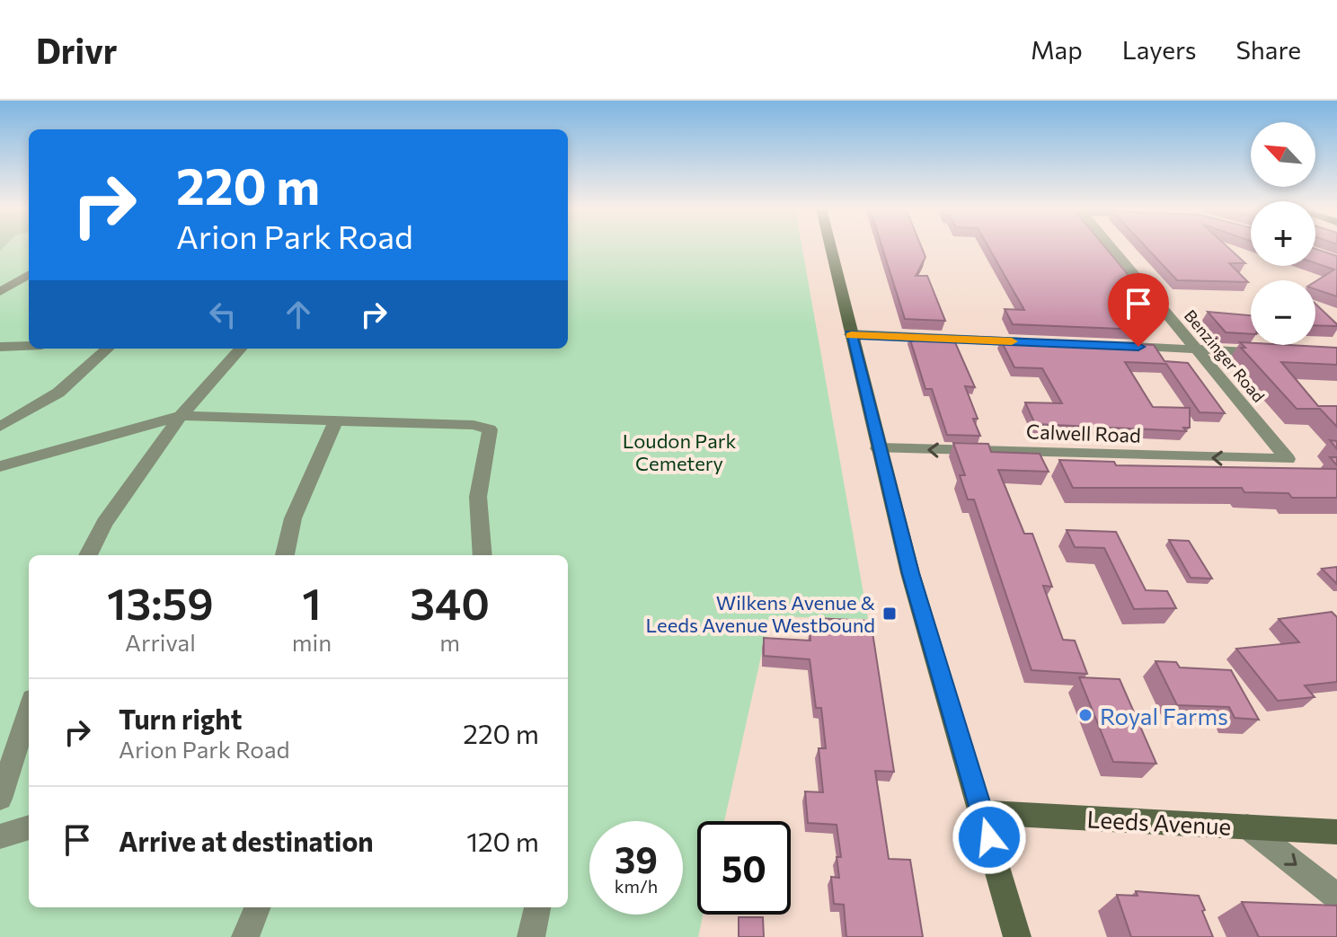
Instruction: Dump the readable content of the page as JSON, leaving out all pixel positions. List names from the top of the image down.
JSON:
{
  "streets": {
    "main road": ["Leeds Avenue"],
    "street": ["Benzinger Road", "Calwell Road"]
  },
  "crossings": [
    ["Benzinger Road", "Calwell Road"]
  ],
  "parks": ["Loudon Park Cemetery"],
  "places": {
    "transit": ["Wilkens Avenue & Leeds Avenue Westbound"],
    "other": ["Royal Farms"]
  },
  "north": "top left",
  "page": {
    "header": "Drivr",
    "nav": ["Map", "Layers", "Share"],
    "map_buttons": ["+", "−"],
    "turn": ["220 m", "Arion Park Road"],
    "eta": [
      "13:59",
      "Arrival",
      "1",
      "min",
      "340",
      "m"
    ],
    "list": [
      {
        "name": "Turn right",
        "note": "Arion Park Road",
        "value": "220 m"
      },
      {
        "name": "Arrive at destination",
        "value": "120 m"
      }
    ],
    "speed": "39 km/h",
    "limit": "50"
  }
}
